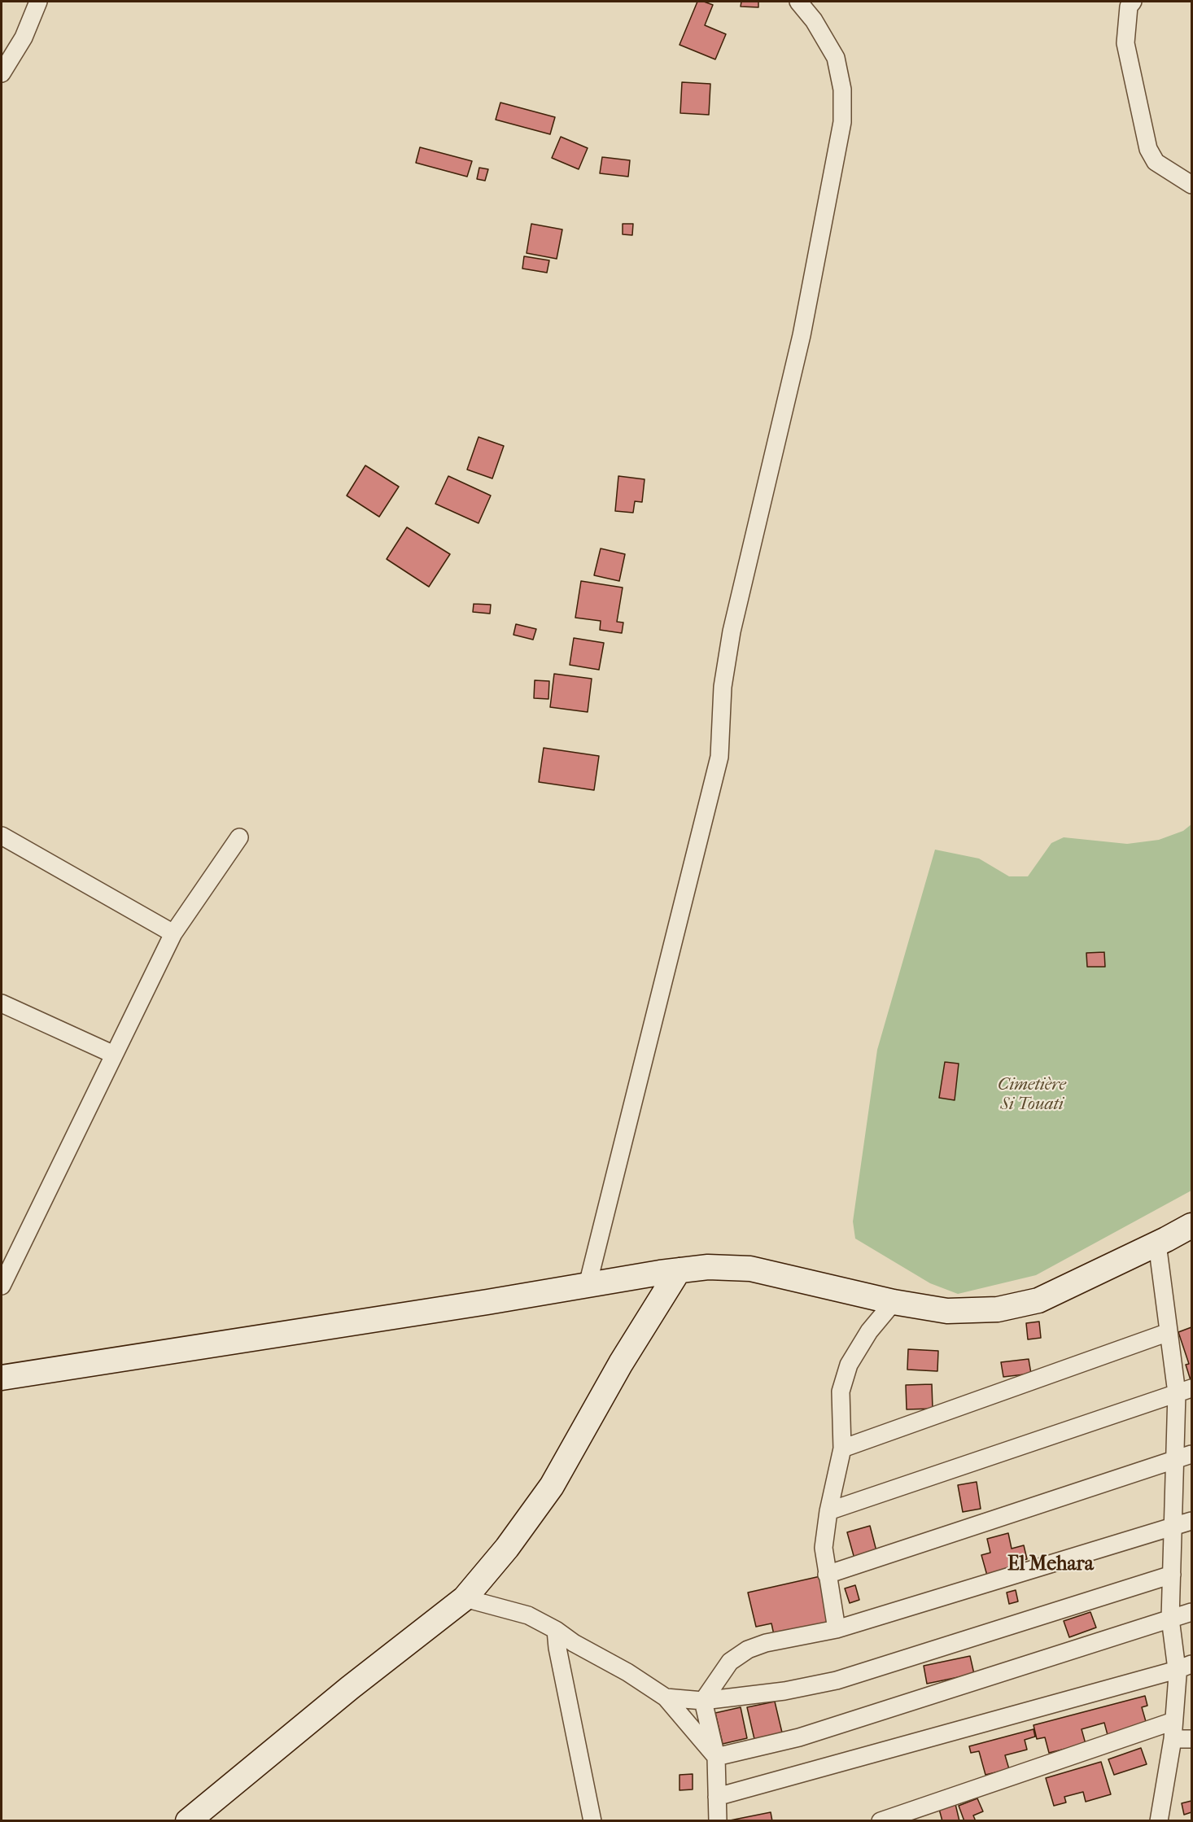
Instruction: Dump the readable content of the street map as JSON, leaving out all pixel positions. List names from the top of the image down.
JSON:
{
  "districts": ["El Mehara"],
  "parks": ["Cimetière Si Touati"]
}
